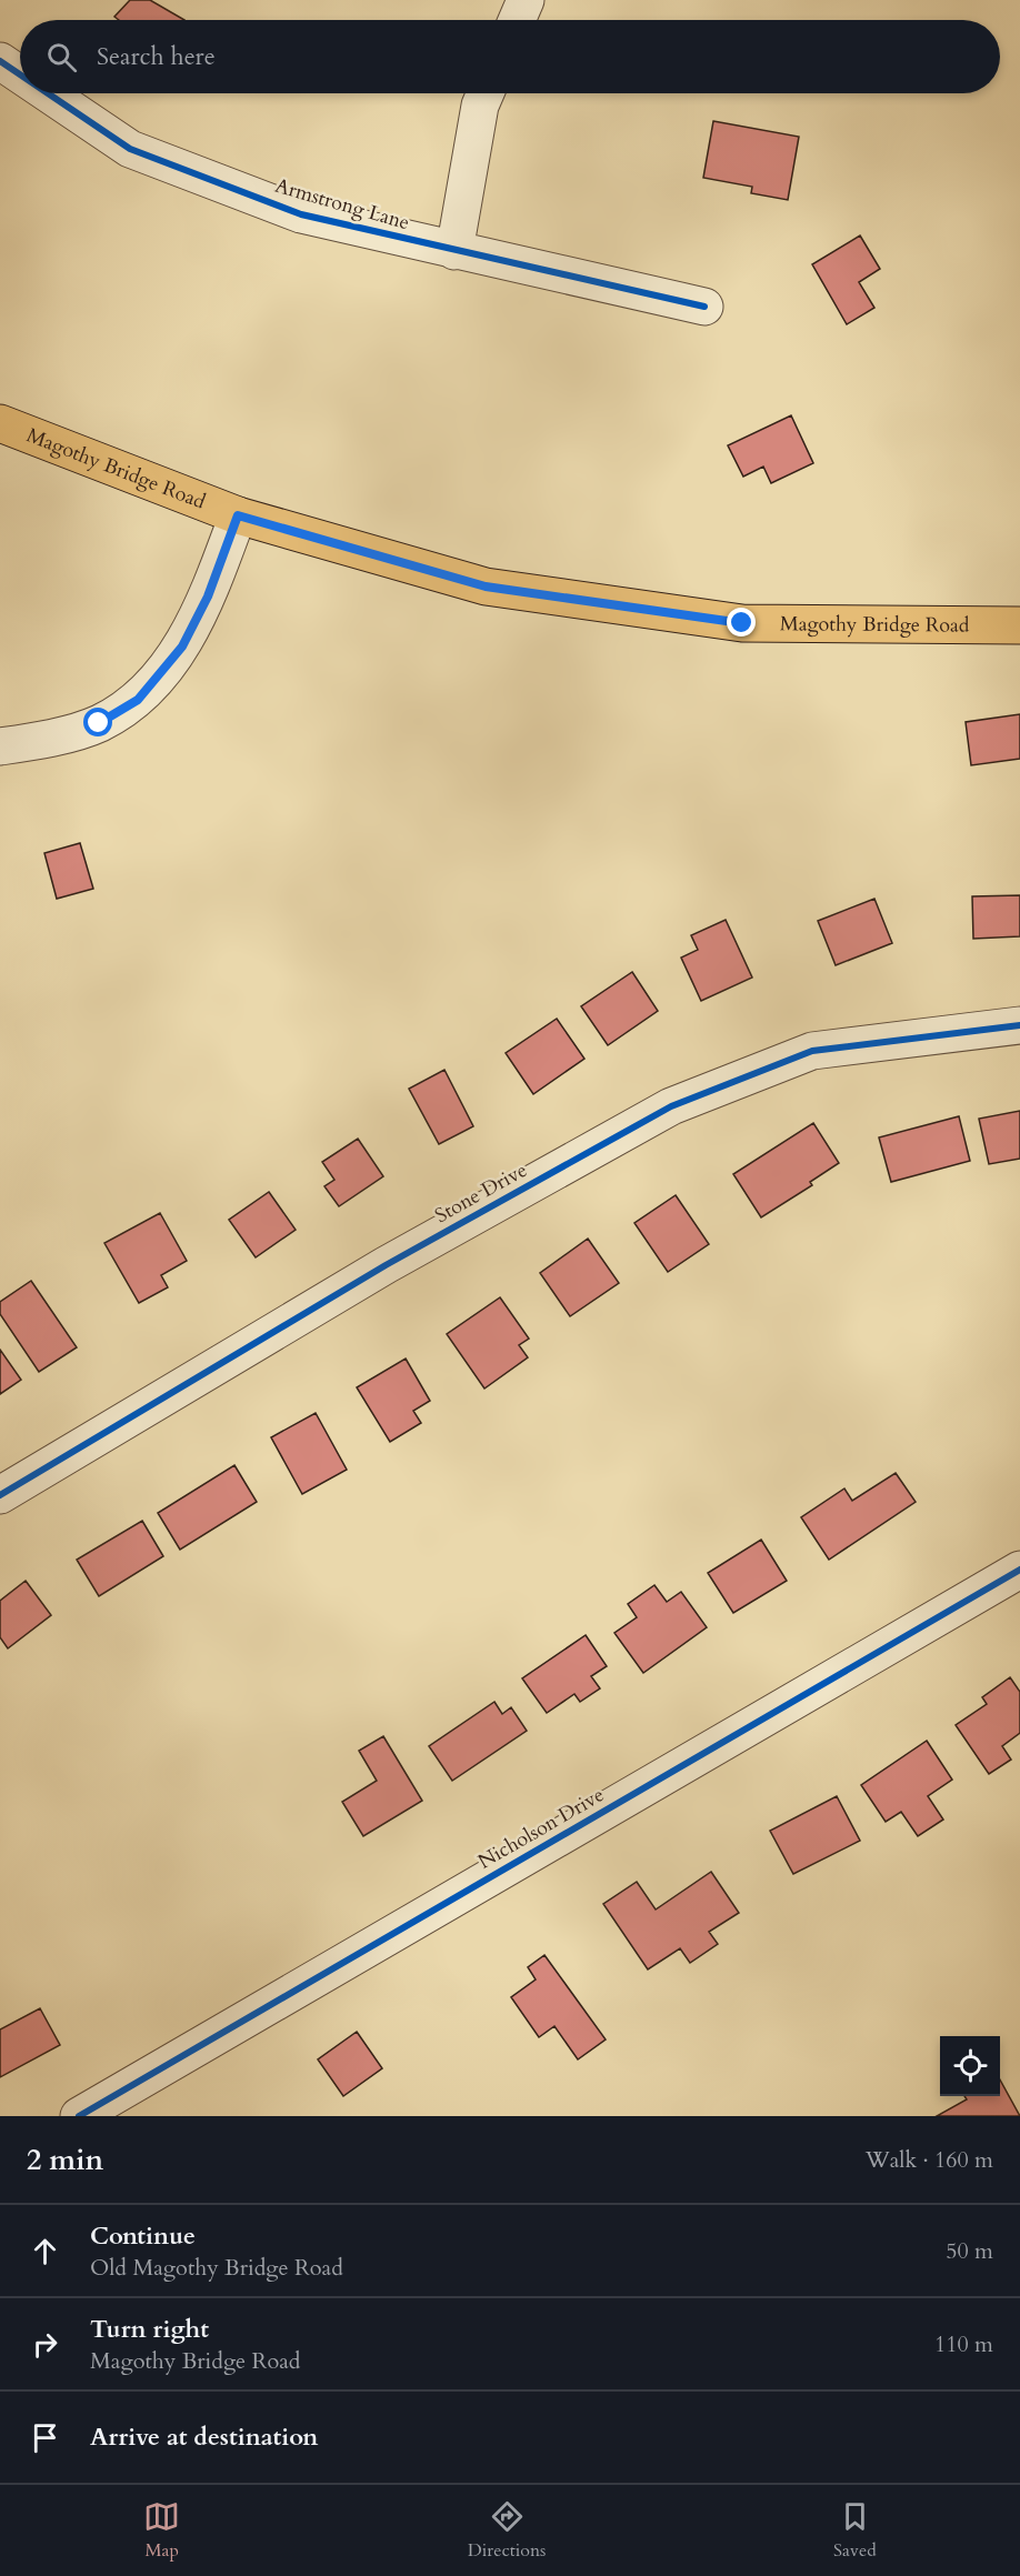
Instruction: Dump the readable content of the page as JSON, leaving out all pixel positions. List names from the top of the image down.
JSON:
{
  "streets": {
    "main road": ["Magothy Bridge Road"],
    "street": ["Armstrong Lane", "Stone Drive", "Nicholson Drive"]
  },
  "page": {
    "search": "Search here",
    "heading": ["2 min", "Walk · 160 m"],
    "list": [
      ["Continue", "Old Magothy Bridge Road", "50 m"],
      ["Turn right", "Magothy Bridge Road", "110 m"],
      "Arrive at destination"
    ],
    "nav": ["Map", "Directions", "Saved"]
  }
}
